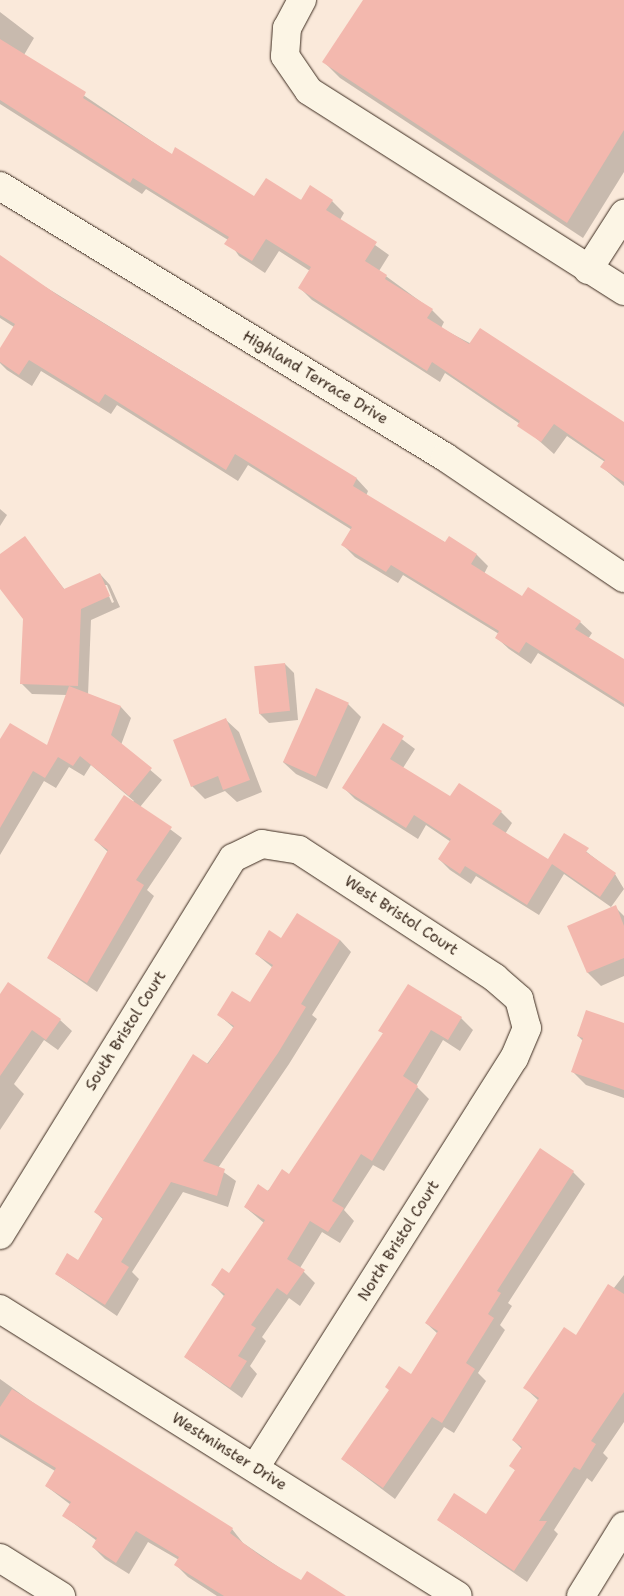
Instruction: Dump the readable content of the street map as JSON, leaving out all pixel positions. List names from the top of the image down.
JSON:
{
  "streets": {
    "street": [
      "Highland Terrace Drive",
      "West Bristol Court",
      "South Bristol Court",
      "North Bristol Court",
      "Westminster Drive"
    ]
  },
  "crossings": [
    ["West Bristol Court", "South Bristol Court"],
    ["West Bristol Court", "North Bristol Court"],
    ["North Bristol Court", "Westminster Drive"]
  ]
}
